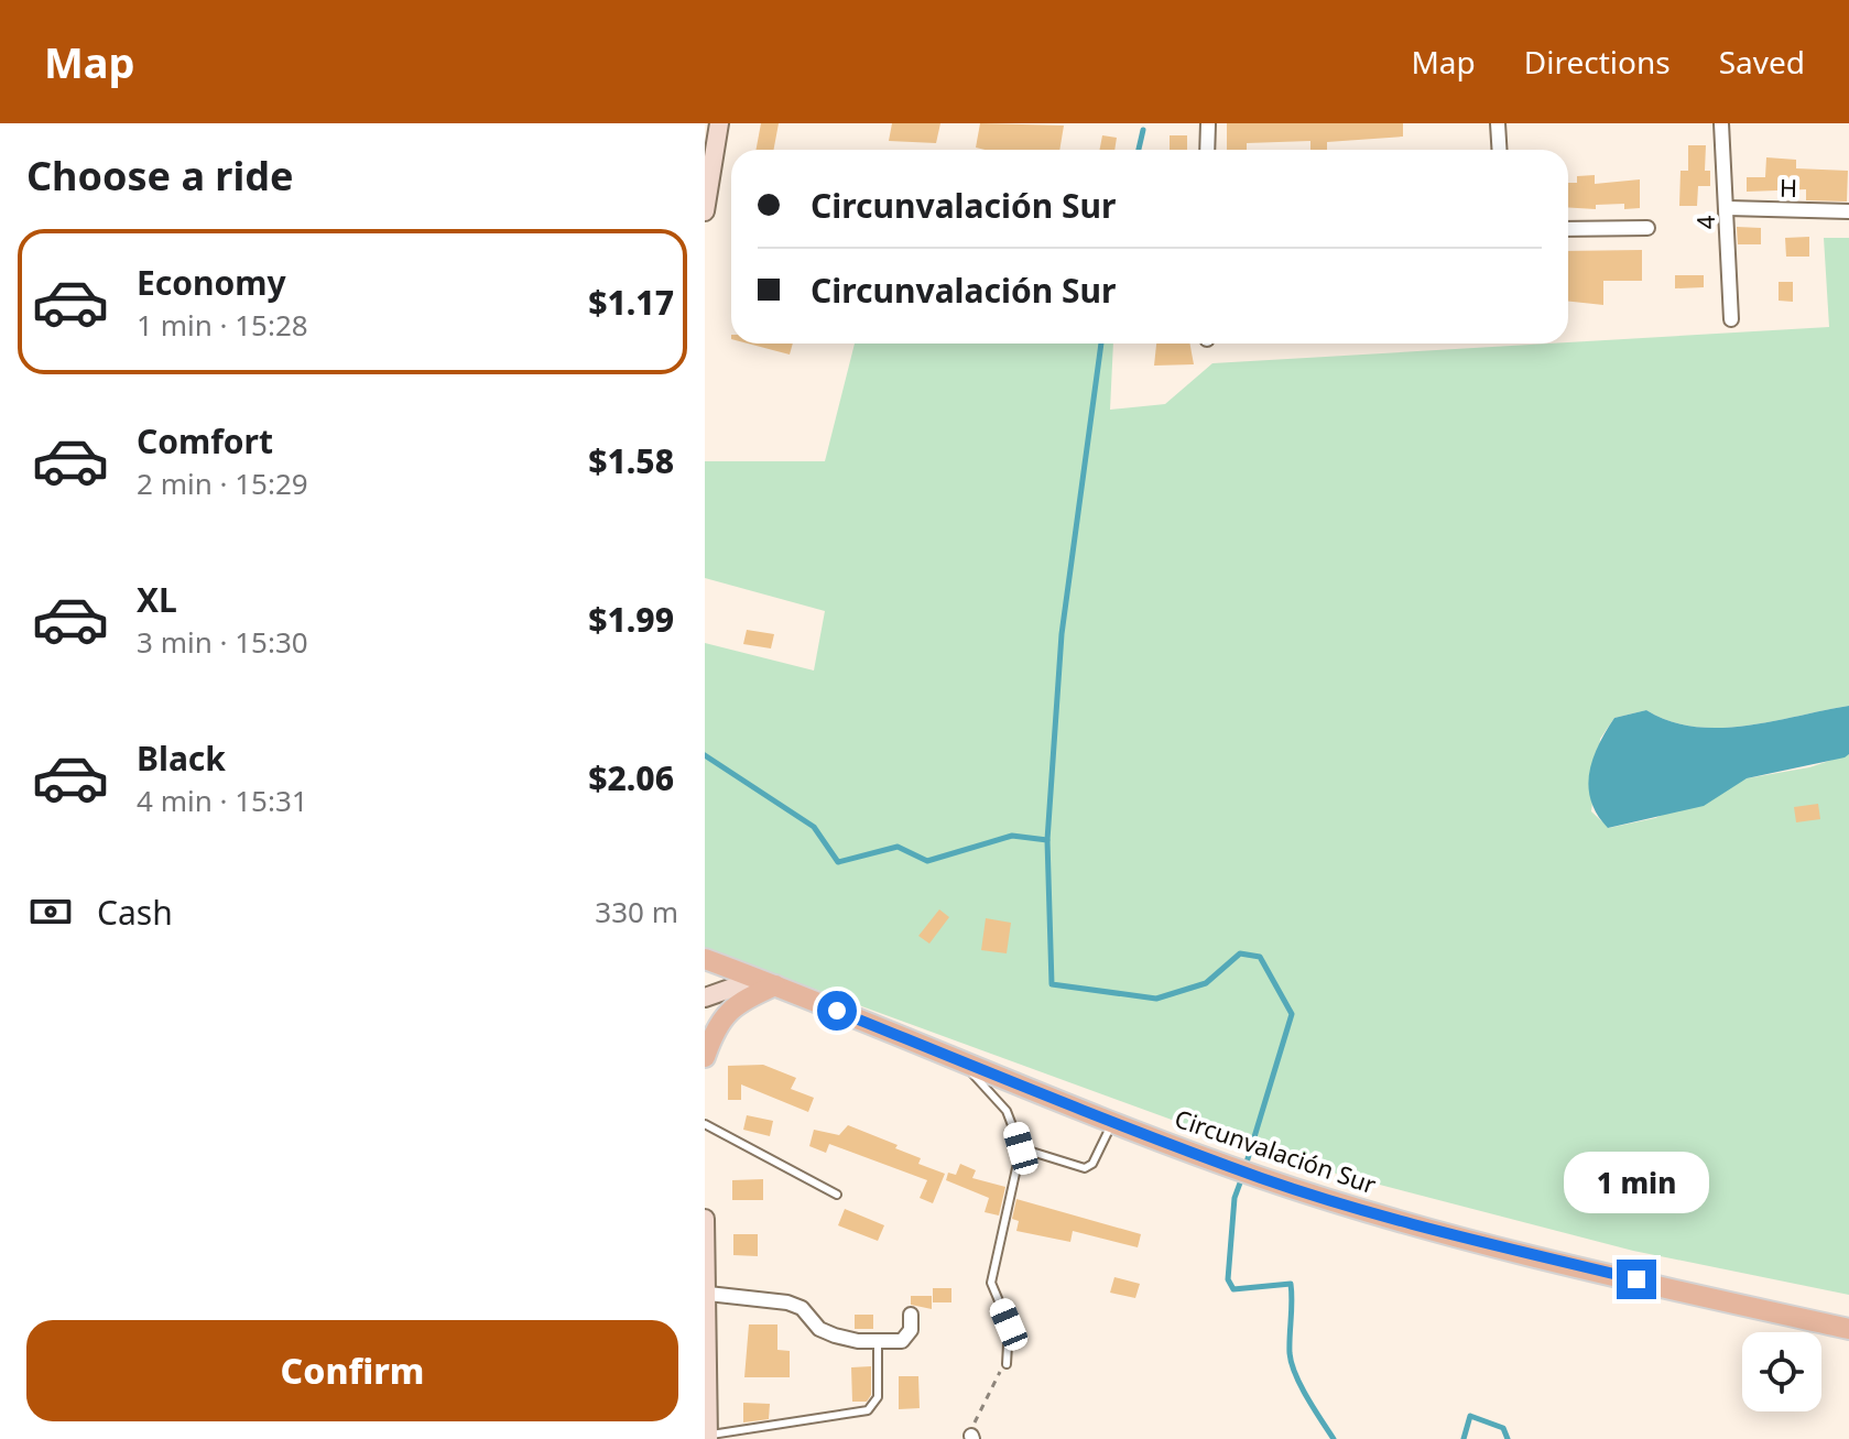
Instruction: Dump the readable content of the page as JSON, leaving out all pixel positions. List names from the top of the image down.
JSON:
{
  "streets": {
    "main road": ["Circunvalación Sur"],
    "street": ["H", "4"]
  },
  "crossings": [
    ["H", "4"]
  ],
  "page": {
    "header": "Map",
    "nav": ["Map", "Directions", "Saved"],
    "heading": "Choose a ride",
    "banner": ["Circunvalación Sur", "Circunvalación Sur"],
    "list": [
      {
        "name": "Economy",
        "note": "1 min · 15:28",
        "value": "$1.17"
      },
      {
        "name": "Comfort",
        "note": "2 min · 15:29",
        "value": "$1.58"
      },
      {
        "name": "XL",
        "note": "3 min · 15:30",
        "value": "$1.99"
      },
      {
        "name": "Black",
        "note": "4 min · 15:31",
        "value": "$2.06"
      }
    ],
    "pay": ["Cash", "330 m"],
    "bubble": "1 min",
    "buttons": "Confirm"
  }
}
